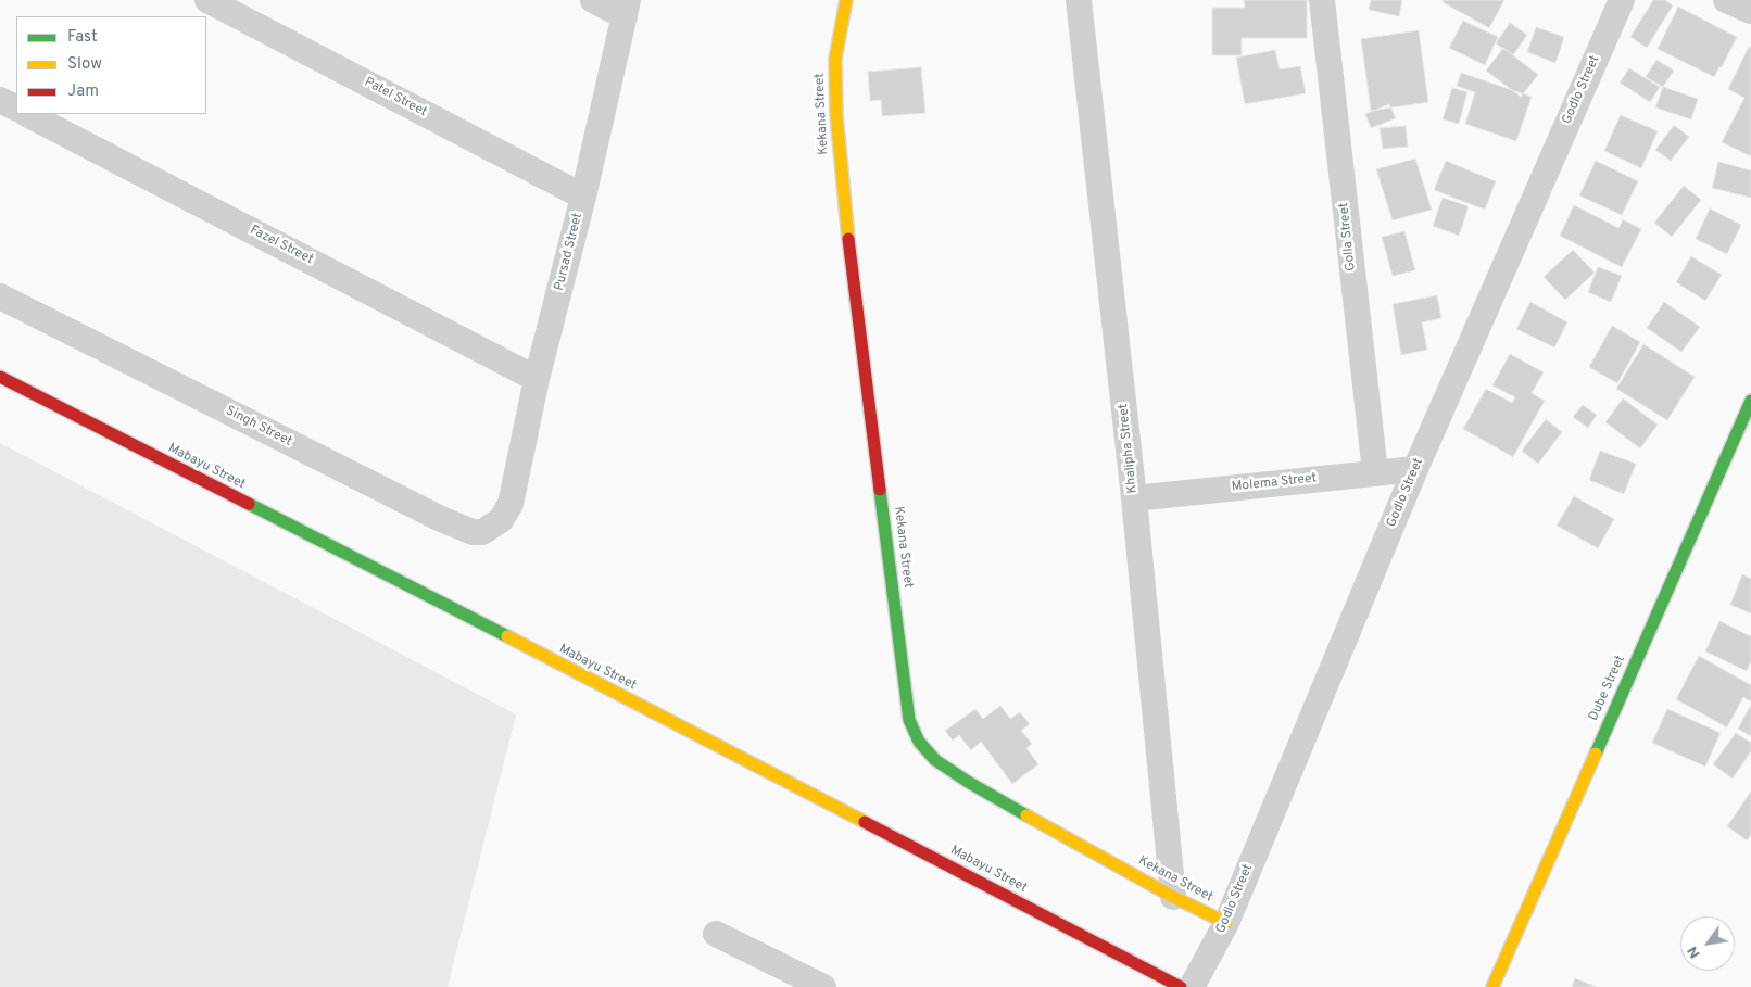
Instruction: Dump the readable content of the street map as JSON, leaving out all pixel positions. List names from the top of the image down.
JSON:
{
  "streets": {
    "street": [
      "Godlo Street",
      "Patel Street",
      "Kekana Street",
      "Golla Street",
      "Fazel Street",
      "Pursad Street",
      "Singh Street",
      "Khalipha Street",
      "Mabayu Street",
      "Molema Street",
      "Dube Street"
    ]
  },
  "crossings": [
    ["Godlo Street", "Kekana Street"],
    ["Godlo Street", "Molema Street"],
    ["Patel Street", "Pursad Street"],
    ["Kekana Street", "Khalipha Street"],
    ["Golla Street", "Molema Street"],
    ["Fazel Street", "Pursad Street"],
    ["Pursad Street", "Singh Street"],
    ["Khalipha Street", "Molema Street"]
  ],
  "legend": ["Fast", "Slow", "Jam"],
  "north": "bottom left"
}
